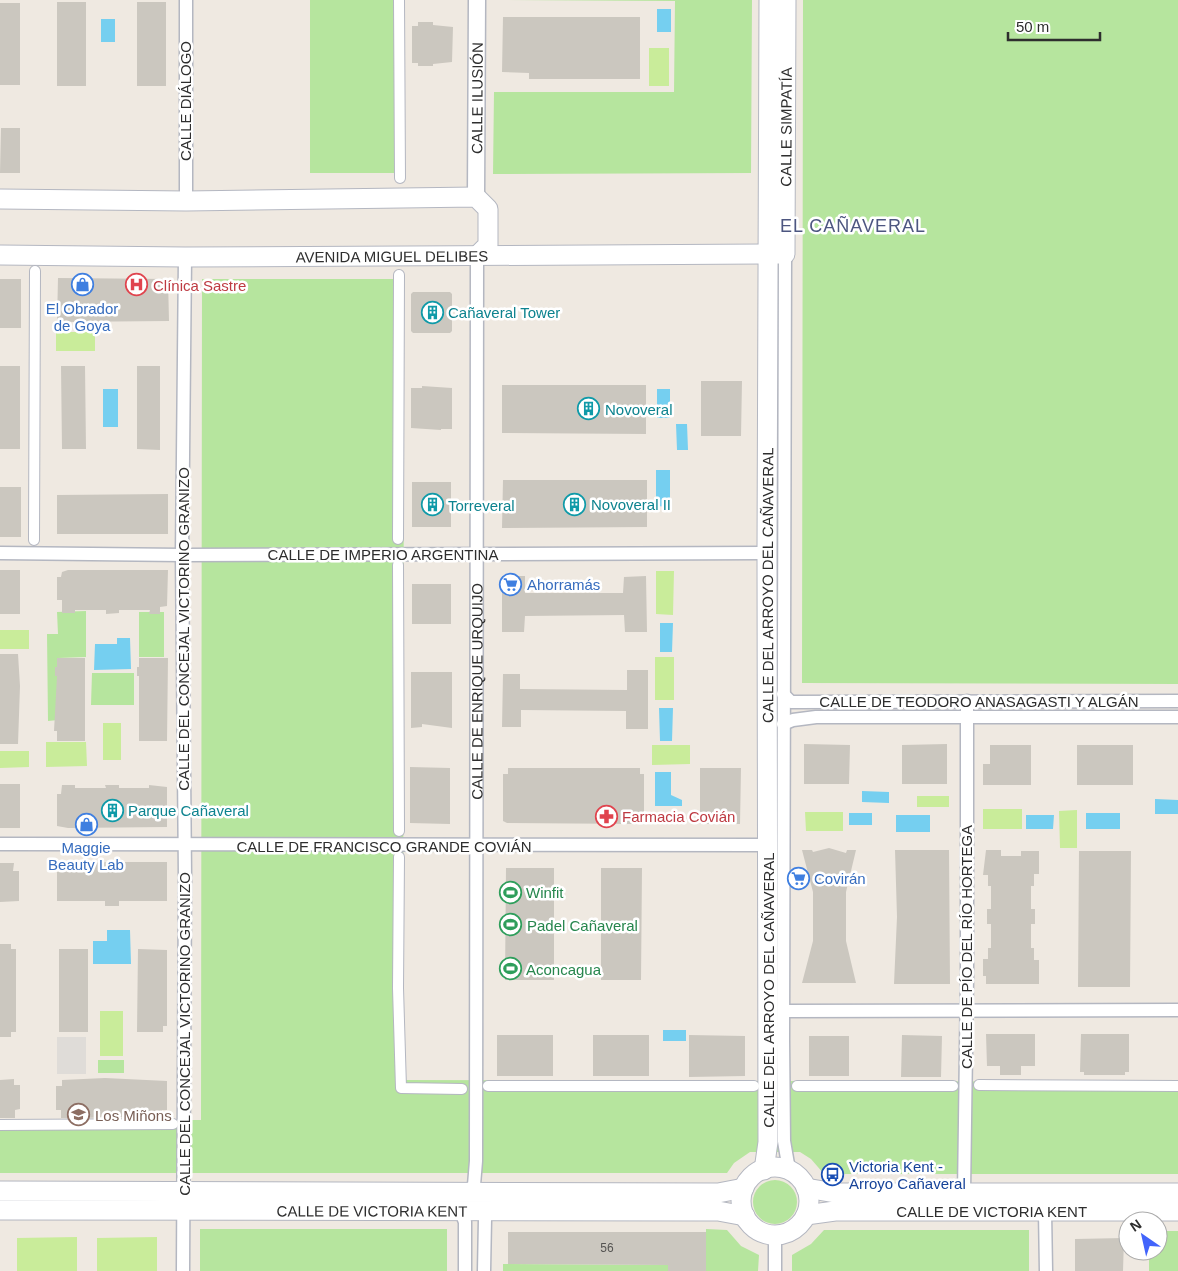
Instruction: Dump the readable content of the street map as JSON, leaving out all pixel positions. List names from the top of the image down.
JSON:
{
  "streets": {
    "main road": [
      "CALLE SIMPATÍA",
      "AVENIDA MIGUEL DELIBES",
      "CALLE DEL ARROYO DEL CAÑAVERAL",
      "CALLE DE VICTORIA KENT"
    ],
    "street": [
      "CALLE ILUSIÓN",
      "CALLE DIÁLOGO",
      "CALLE DE IMPERIO ARGENTINA",
      "CALLE DEL CONCEJAL VICTORINO GRANIZO",
      "CALLE DE ENRIQUE URQUIJO",
      "CALLE DE TEODORO ANASAGASTI Y ALGÁN",
      "CALLE DE FRANCISCO GRANDE COVIÁN",
      "CALLE DE PÍO DEL RÍO HORTEGA"
    ]
  },
  "crossings": [
    ["CALLE SIMPATÍA", "AVENIDA MIGUEL DELIBES"],
    ["CALLE SIMPATÍA", "CALLE DEL ARROYO DEL CAÑAVERAL"],
    ["AVENIDA MIGUEL DELIBES", "CALLE DEL ARROYO DEL CAÑAVERAL"],
    ["AVENIDA MIGUEL DELIBES", "CALLE DEL CONCEJAL VICTORINO GRANIZO"],
    ["AVENIDA MIGUEL DELIBES", "CALLE DE ENRIQUE URQUIJO"],
    ["CALLE DE IMPERIO ARGENTINA", "CALLE DEL ARROYO DEL CAÑAVERAL"],
    ["CALLE DE IMPERIO ARGENTINA", "CALLE DEL CONCEJAL VICTORINO GRANIZO"],
    ["CALLE DE IMPERIO ARGENTINA", "CALLE DE ENRIQUE URQUIJO"],
    ["CALLE DEL ARROYO DEL CAÑAVERAL", "CALLE DE TEODORO ANASAGASTI Y ALGÁN"],
    ["CALLE DEL ARROYO DEL CAÑAVERAL", "CALLE DE FRANCISCO GRANDE COVIÁN"],
    ["CALLE DEL ARROYO DEL CAÑAVERAL", "CALLE DE VICTORIA KENT"],
    ["CALLE DEL CONCEJAL VICTORINO GRANIZO", "CALLE DE FRANCISCO GRANDE COVIÁN"],
    ["CALLE DEL CONCEJAL VICTORINO GRANIZO", "CALLE DE VICTORIA KENT"],
    ["CALLE DE ENRIQUE URQUIJO", "CALLE DE FRANCISCO GRANDE COVIÁN"],
    ["CALLE DE ENRIQUE URQUIJO", "CALLE DE VICTORIA KENT"],
    ["CALLE DE TEODORO ANASAGASTI Y ALGÁN", "CALLE DE PÍO DEL RÍO HORTEGA"],
    ["CALLE DE PÍO DEL RÍO HORTEGA", "CALLE DE VICTORIA KENT"]
  ],
  "districts": ["EL CAÑAVERAL"],
  "places": {
    "shop": ["El Obrador de Goya", "Maggie Beauty Lab"],
    "hospital": ["Clínica Sastre"],
    "building": [
      "Cañaveral Tower",
      "Novoveral",
      "Novoveral II",
      "Torreveral",
      "Parque Cañaveral"
    ],
    "supermarket": ["Ahorramás", "Covirán"],
    "pharmacy": ["Farmacia Covián"],
    "sports": ["Winfit", "Padel Cañaveral", "Aconcagua"],
    "school or university": ["Los Miñons"],
    "bus stop": ["Victoria Kent - Arroyo Cañaveral"]
  },
  "house_numbers": ["56"],
  "scale_bar": "50 m",
  "north": "top left"
}
